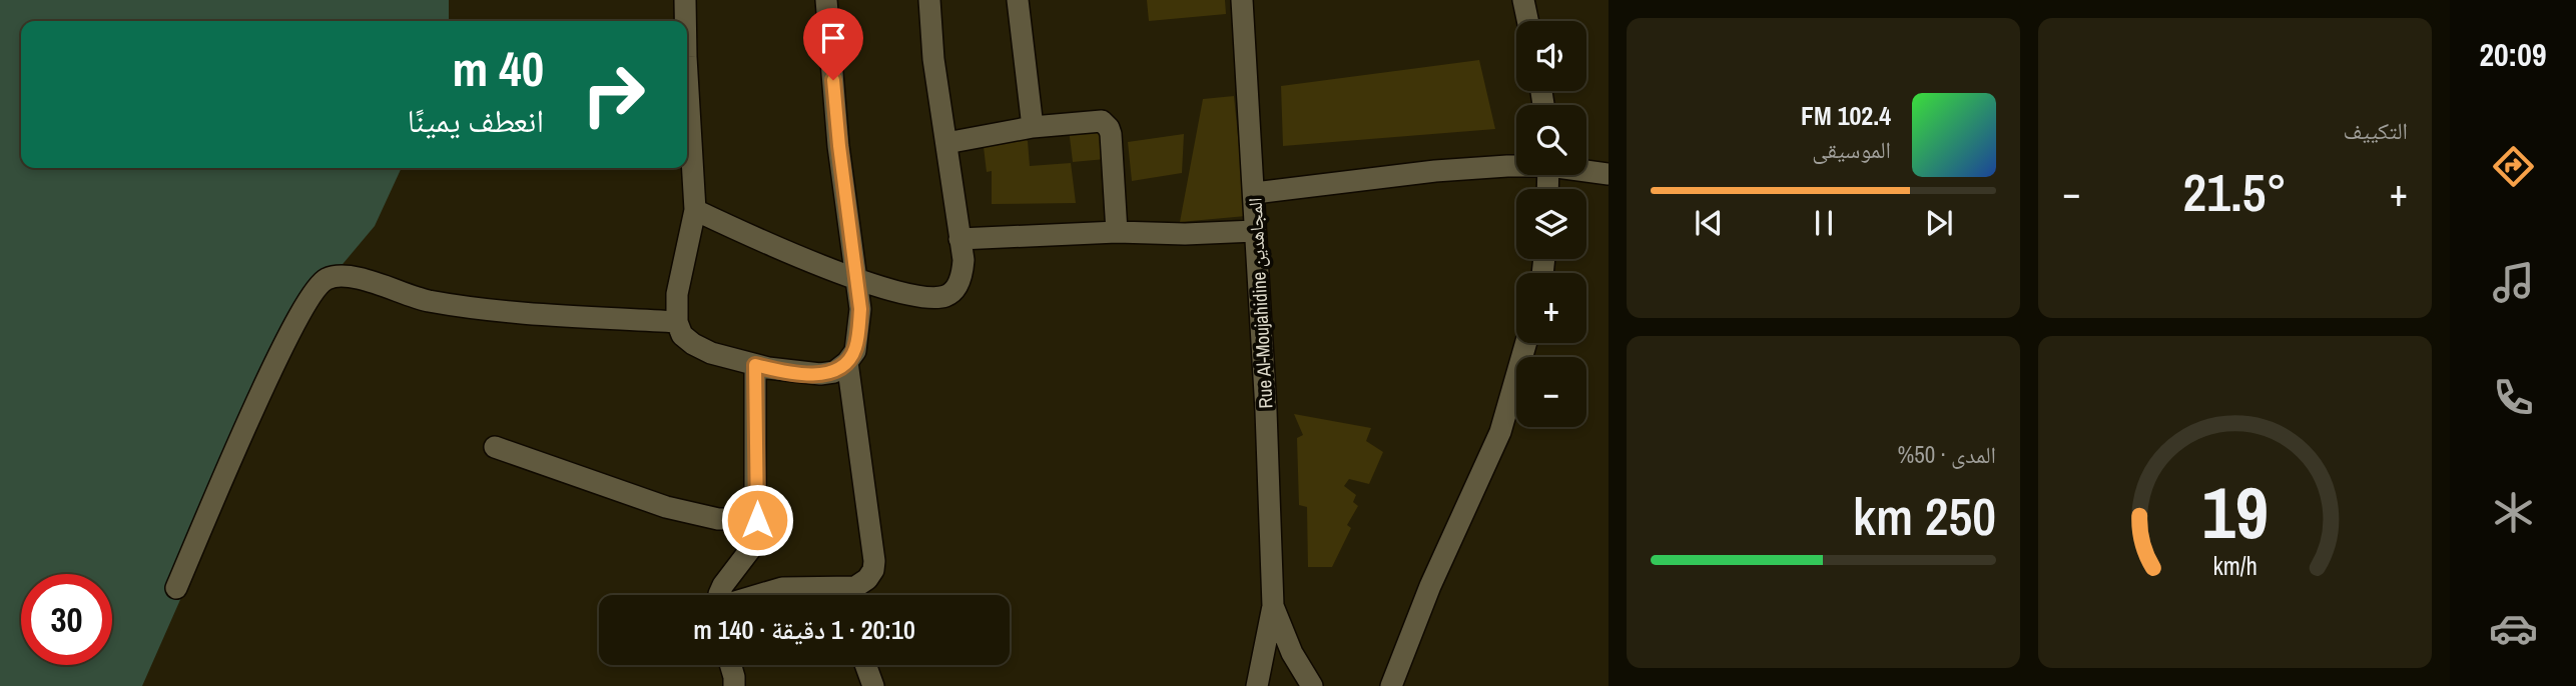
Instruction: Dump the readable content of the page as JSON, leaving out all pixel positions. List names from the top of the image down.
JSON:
{
  "streets": {
    "street": ["Rue Al-Moujahidine المجاهدين"]
  },
  "page": {
    "tabs": "20:09",
    "tile": [
      "التكييف",
      ["المدى · 50%", "250 km"]
    ],
    "map_buttons": ["+", "−"],
    "turn": ["40 m", "انعطف يمينًا"],
    "song": ["102.4 FM", "الموسيقى"],
    "heat": ["−", "21.5°", "+"],
    "limit": "30",
    "trip": "20:10 · 1 دقيقة · 140 m",
    "gauge": ["19", "km/h"]
  }
}
